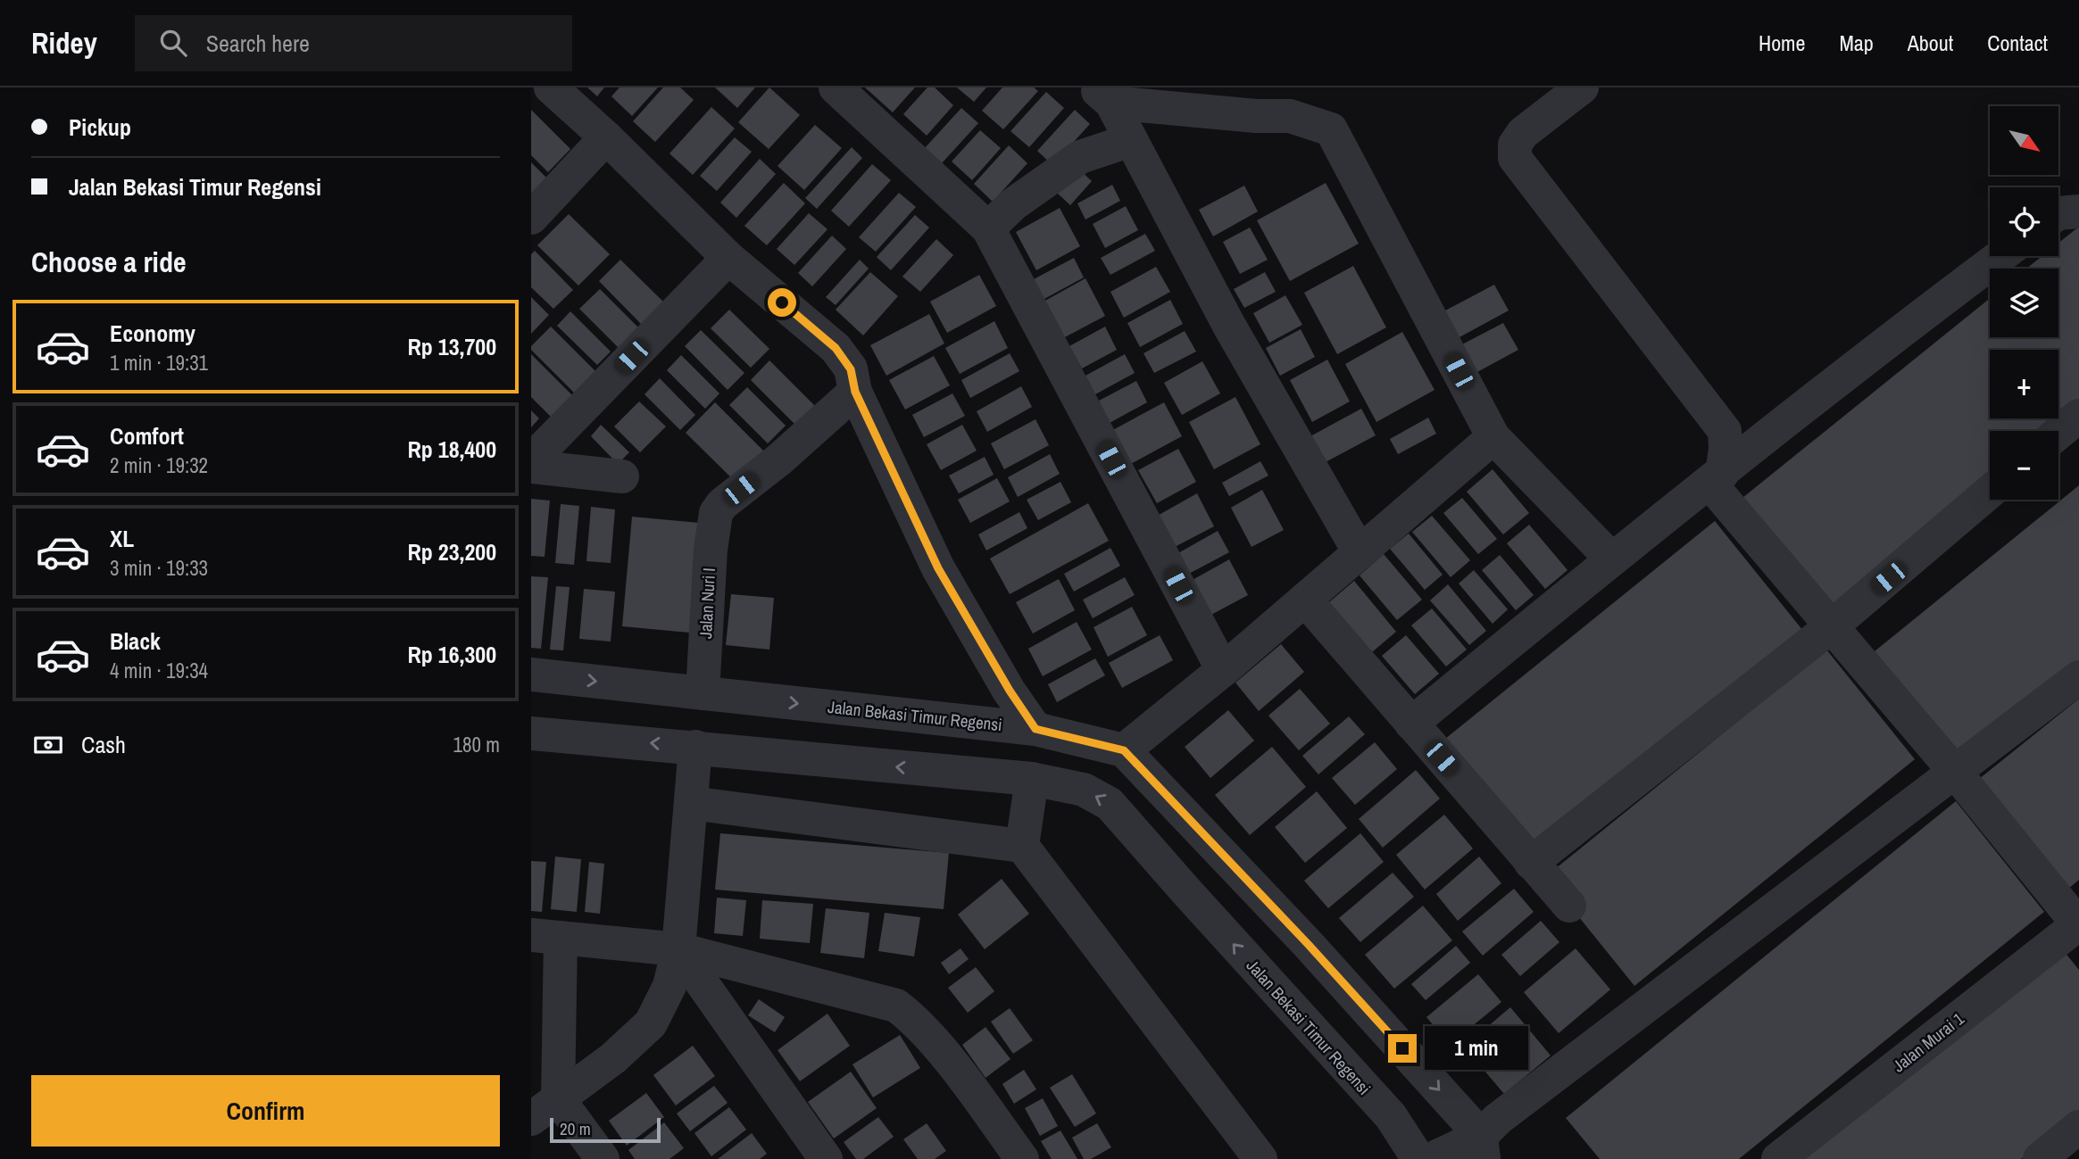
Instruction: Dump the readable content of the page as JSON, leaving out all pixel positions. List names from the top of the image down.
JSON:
{
  "streets": {
    "street": ["Jalan Nuri I", "Jalan Bekasi Timur Regensi", "Jalan Murai 1"]
  },
  "crossings": [
    ["Jalan Nuri I", "Jalan Bekasi Timur Regensi"]
  ],
  "scale_bar": "20 m",
  "north": "bottom right",
  "page": {
    "header": "Ridey",
    "search": "Search here",
    "nav": [
      "Home",
      "Map",
      "About",
      "Contact"
    ],
    "banner": ["Pickup", "Jalan Bekasi Timur Regensi"],
    "map_buttons": ["+", "−"],
    "heading": "Choose a ride",
    "list": [
      {
        "name": "Economy",
        "note": "1 min · 19:31",
        "value": "Rp 13,700"
      },
      {
        "name": "Comfort",
        "note": "2 min · 19:32",
        "value": "Rp 18,400"
      },
      {
        "name": "XL",
        "note": "3 min · 19:33",
        "value": "Rp 23,200"
      },
      {
        "name": "Black",
        "note": "4 min · 19:34",
        "value": "Rp 16,300"
      }
    ],
    "pay": ["Cash", "180 m"],
    "bubble": "1 min",
    "buttons": "Confirm",
    "scale": "20 m"
  }
}
